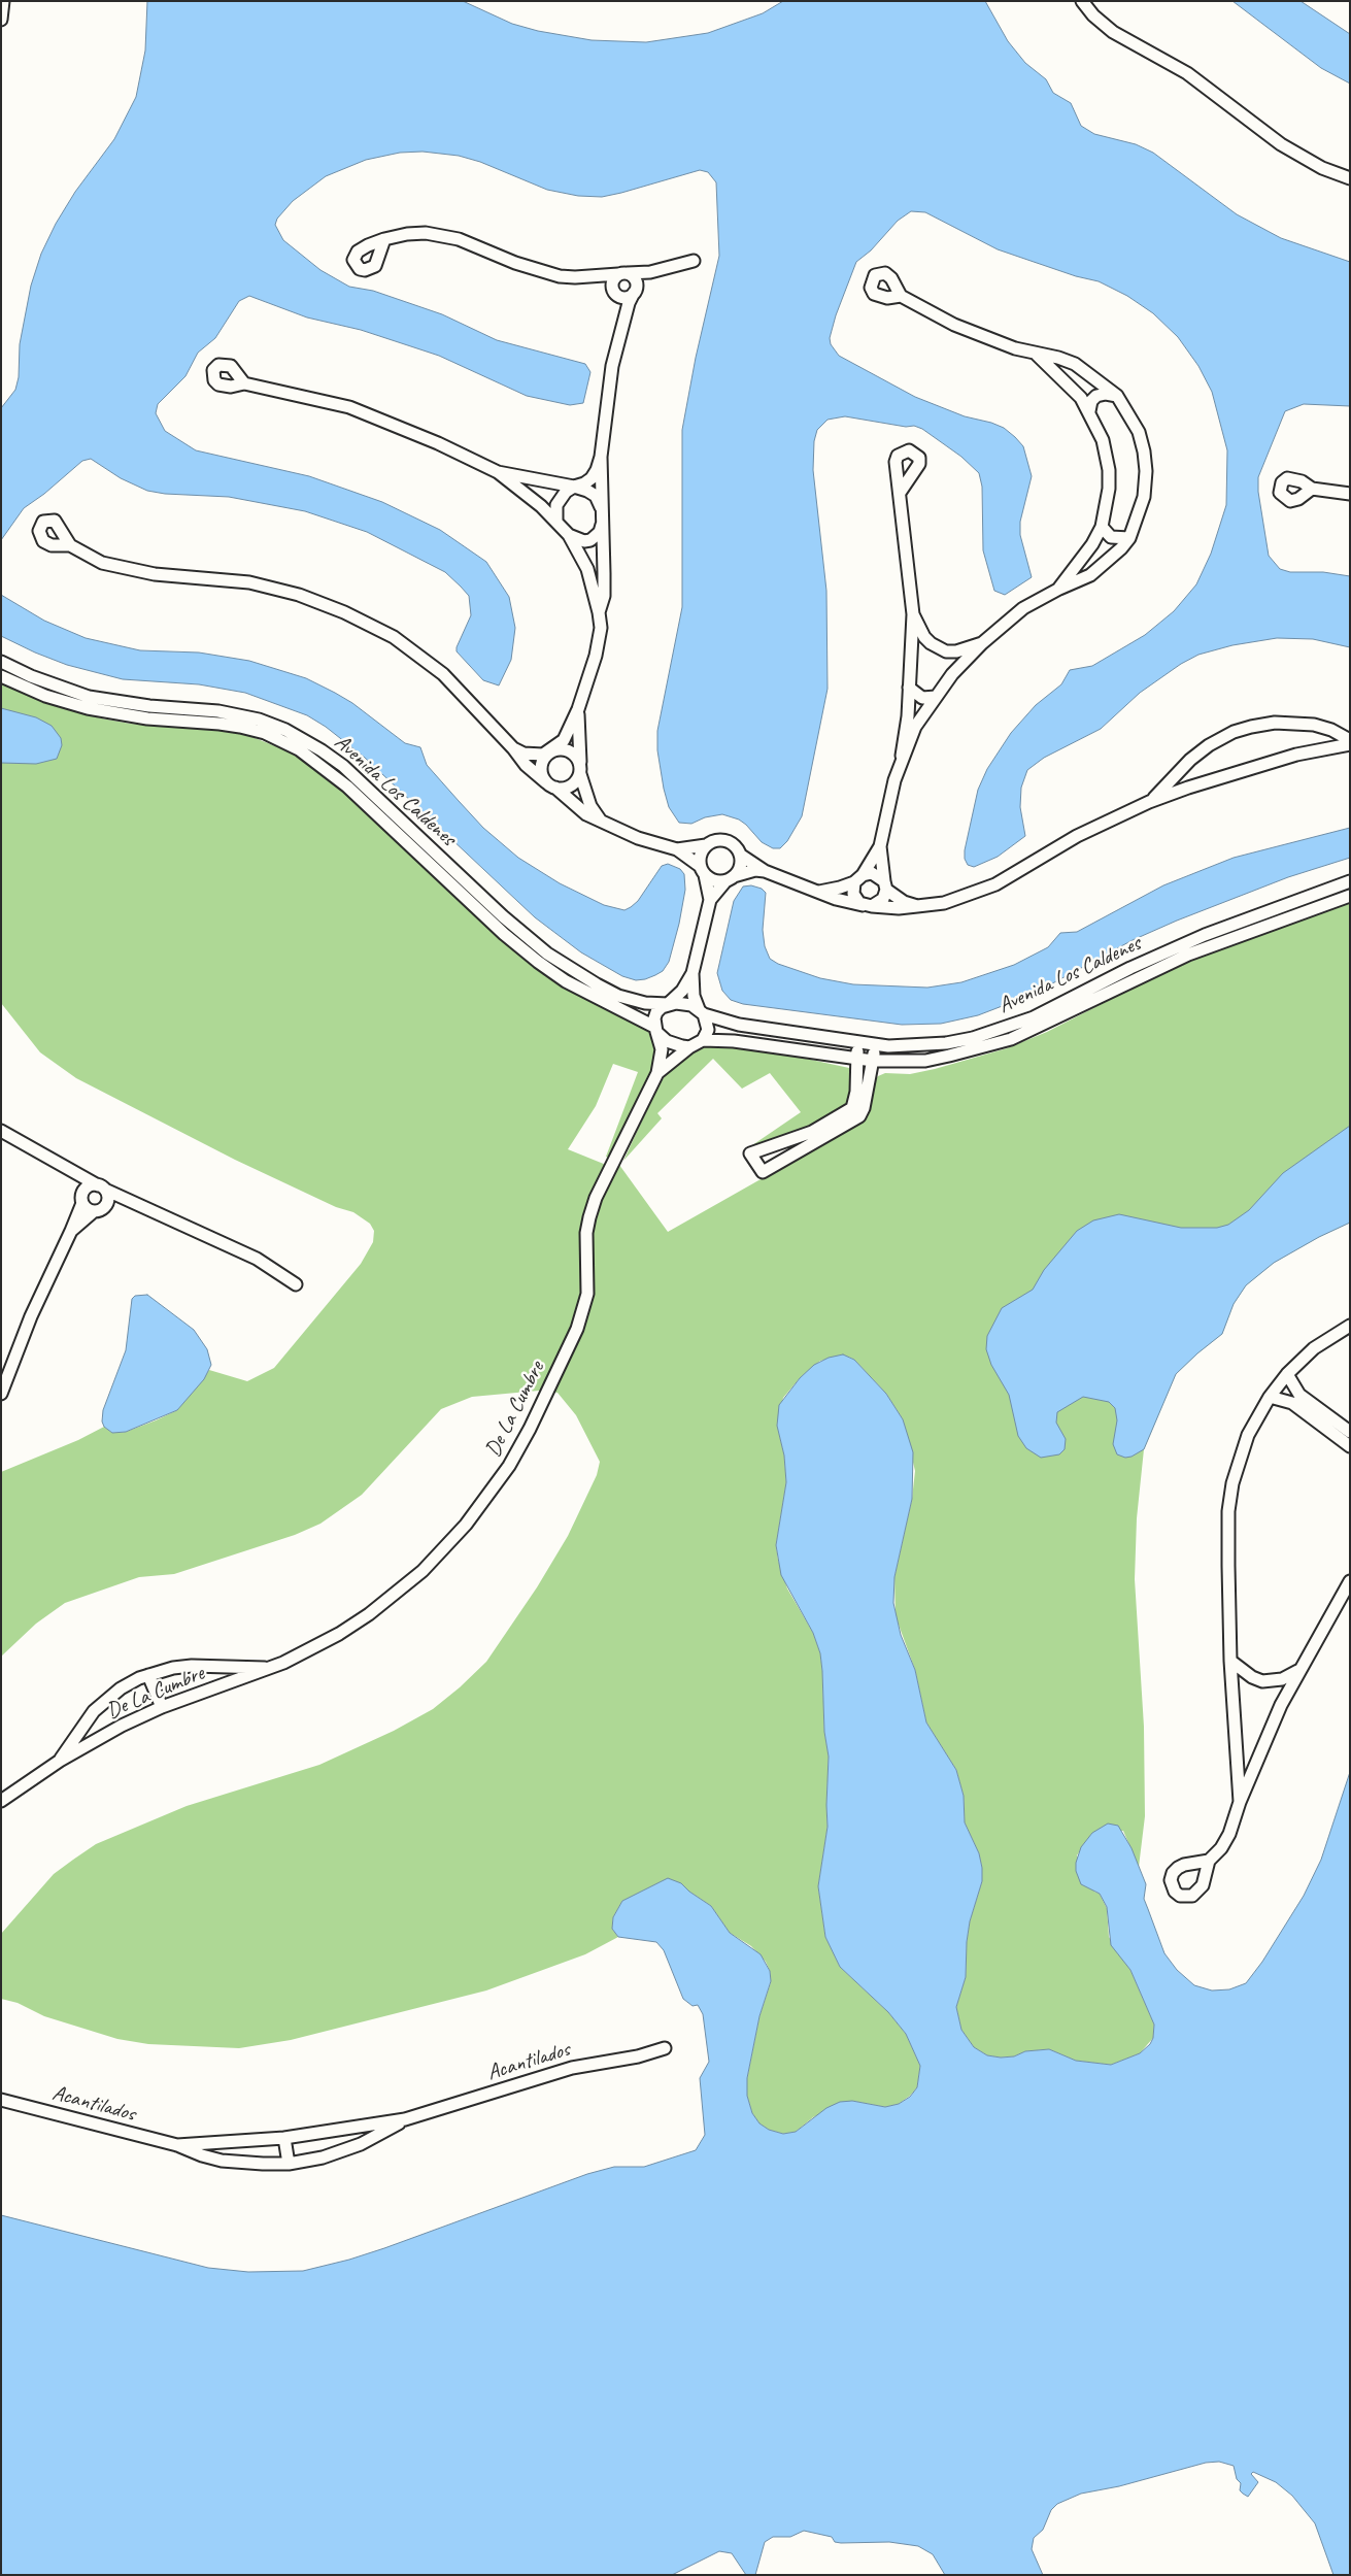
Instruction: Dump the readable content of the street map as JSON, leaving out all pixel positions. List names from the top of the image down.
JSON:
{
  "streets": {
    "street": ["Avenida Los Caldenes", "De La Cumbre", "Acantilados"]
  }
}
